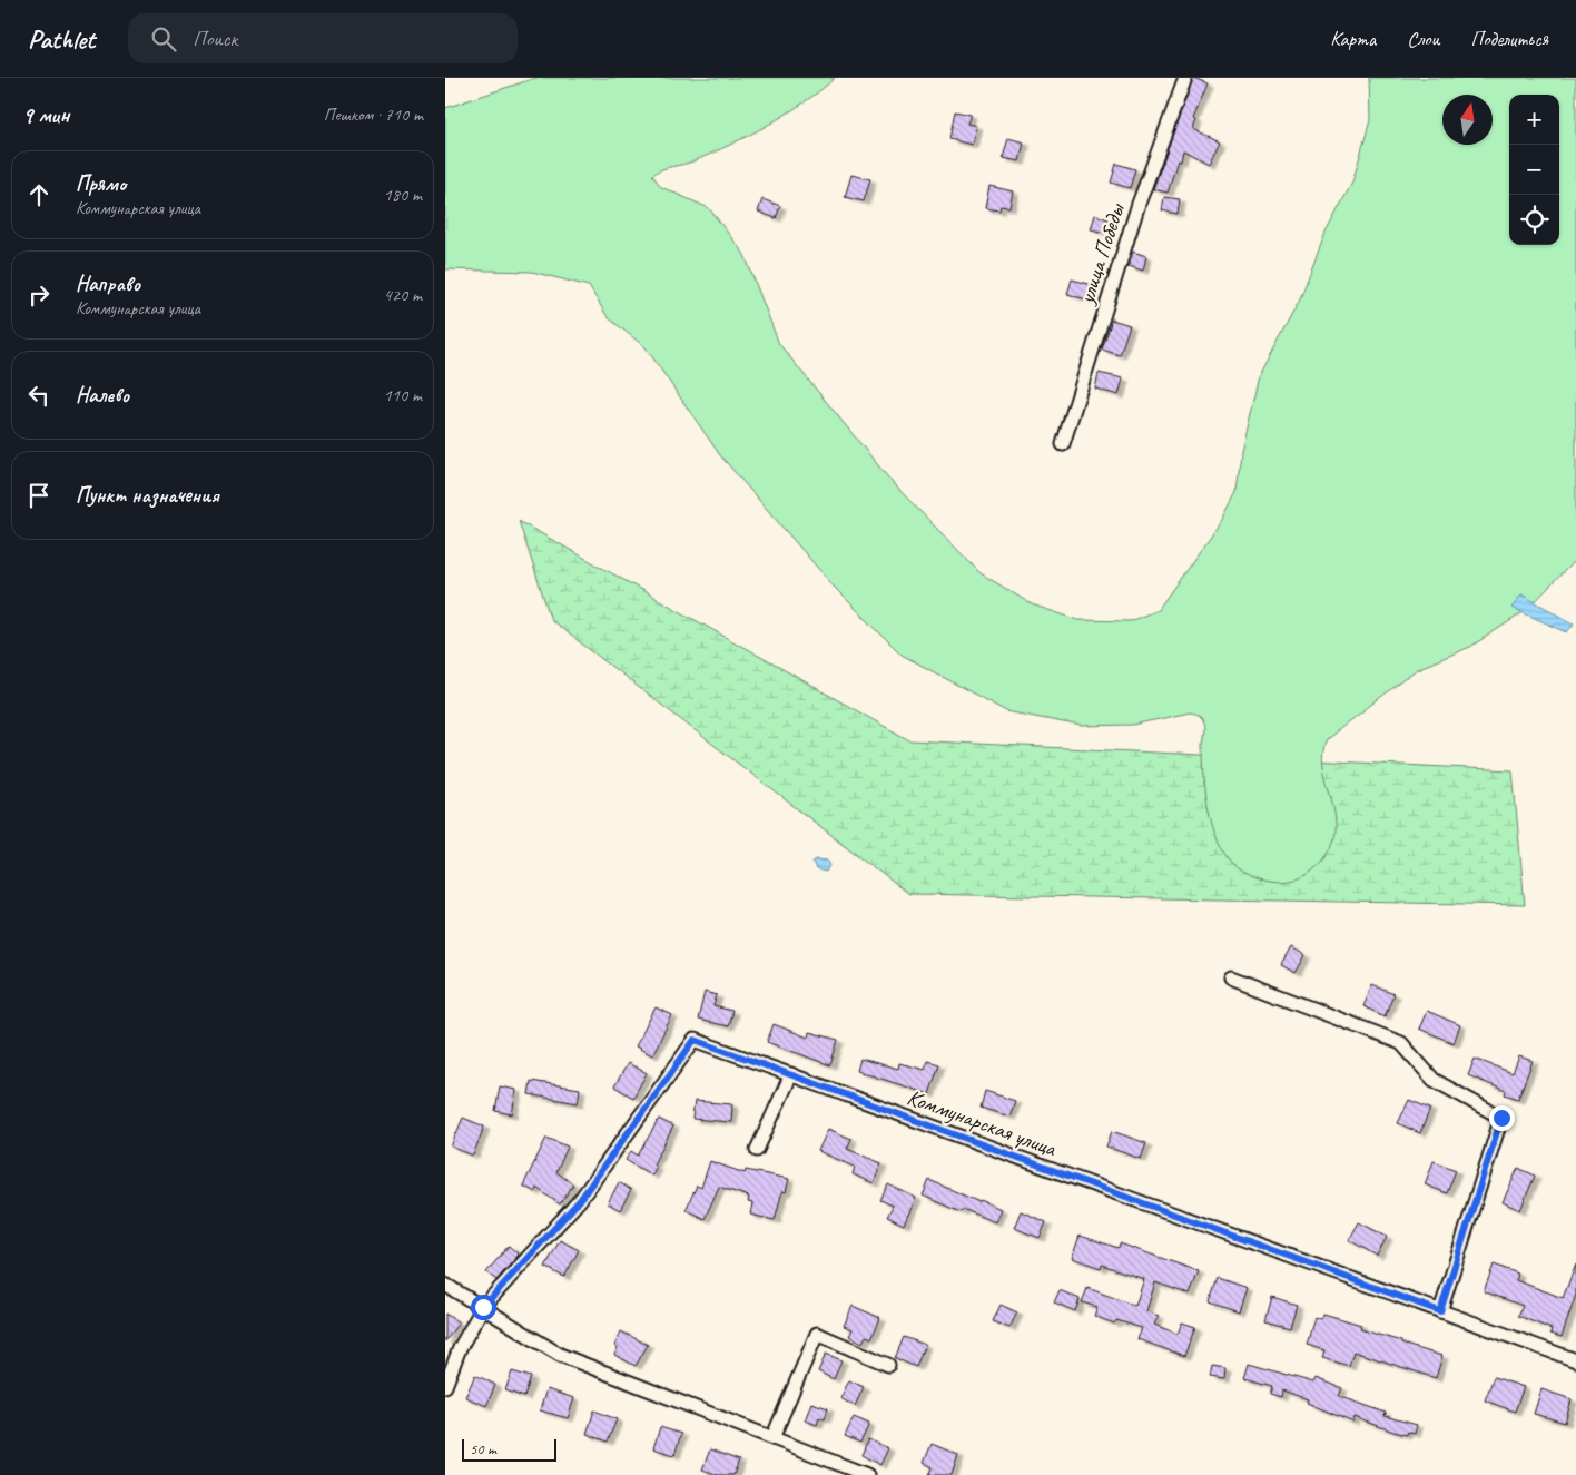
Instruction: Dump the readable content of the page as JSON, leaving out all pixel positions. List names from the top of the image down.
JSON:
{
  "streets": {
    "street": ["улица Победы", "Коммунарская улица"]
  },
  "scale_bar": "50 m",
  "north": "top",
  "page": {
    "header": "Pathlet",
    "search": "Поиск",
    "nav": ["Карта", "Слои", "Поделиться"],
    "heading": ["9 мин", "Пешком · 710 m"],
    "map_buttons": ["+", "−"],
    "list": [
      ["Прямо", "Коммунарская улица", "180 m"],
      ["Направо", "Коммунарская улица", "420 m"],
      ["Налево", "110 m"],
      "Пункт назначения"
    ],
    "scale": "50 m"
  }
}
